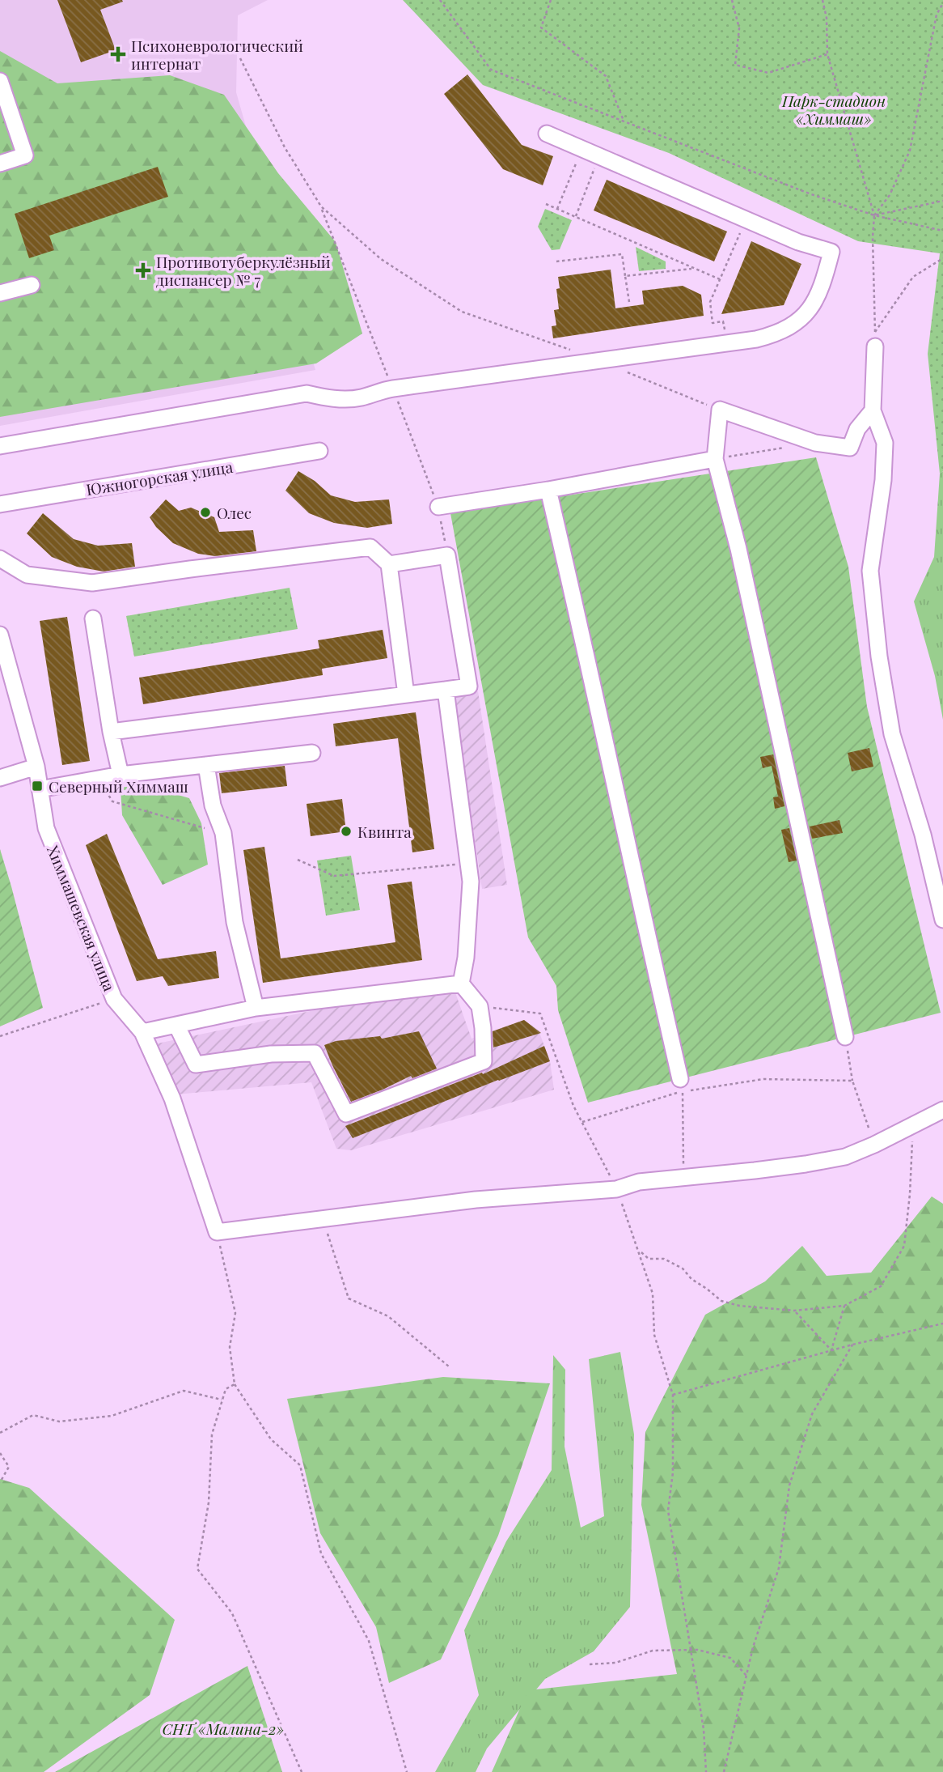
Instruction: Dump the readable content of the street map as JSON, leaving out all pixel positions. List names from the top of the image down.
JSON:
{
  "streets": {
    "street": ["Южногорская улица", "Химмашевская улица"]
  },
  "parks": ["Парк-стадион «Химмаш»", "СНТ «Малина-2»"],
  "places": {
    "health": ["Психоневрологический интернат", "Противотуберкулёзный диспансер № 7"],
    "other": ["Олес", "Квинта"],
    "transit": ["Северный Химмаш"]
  }
}
